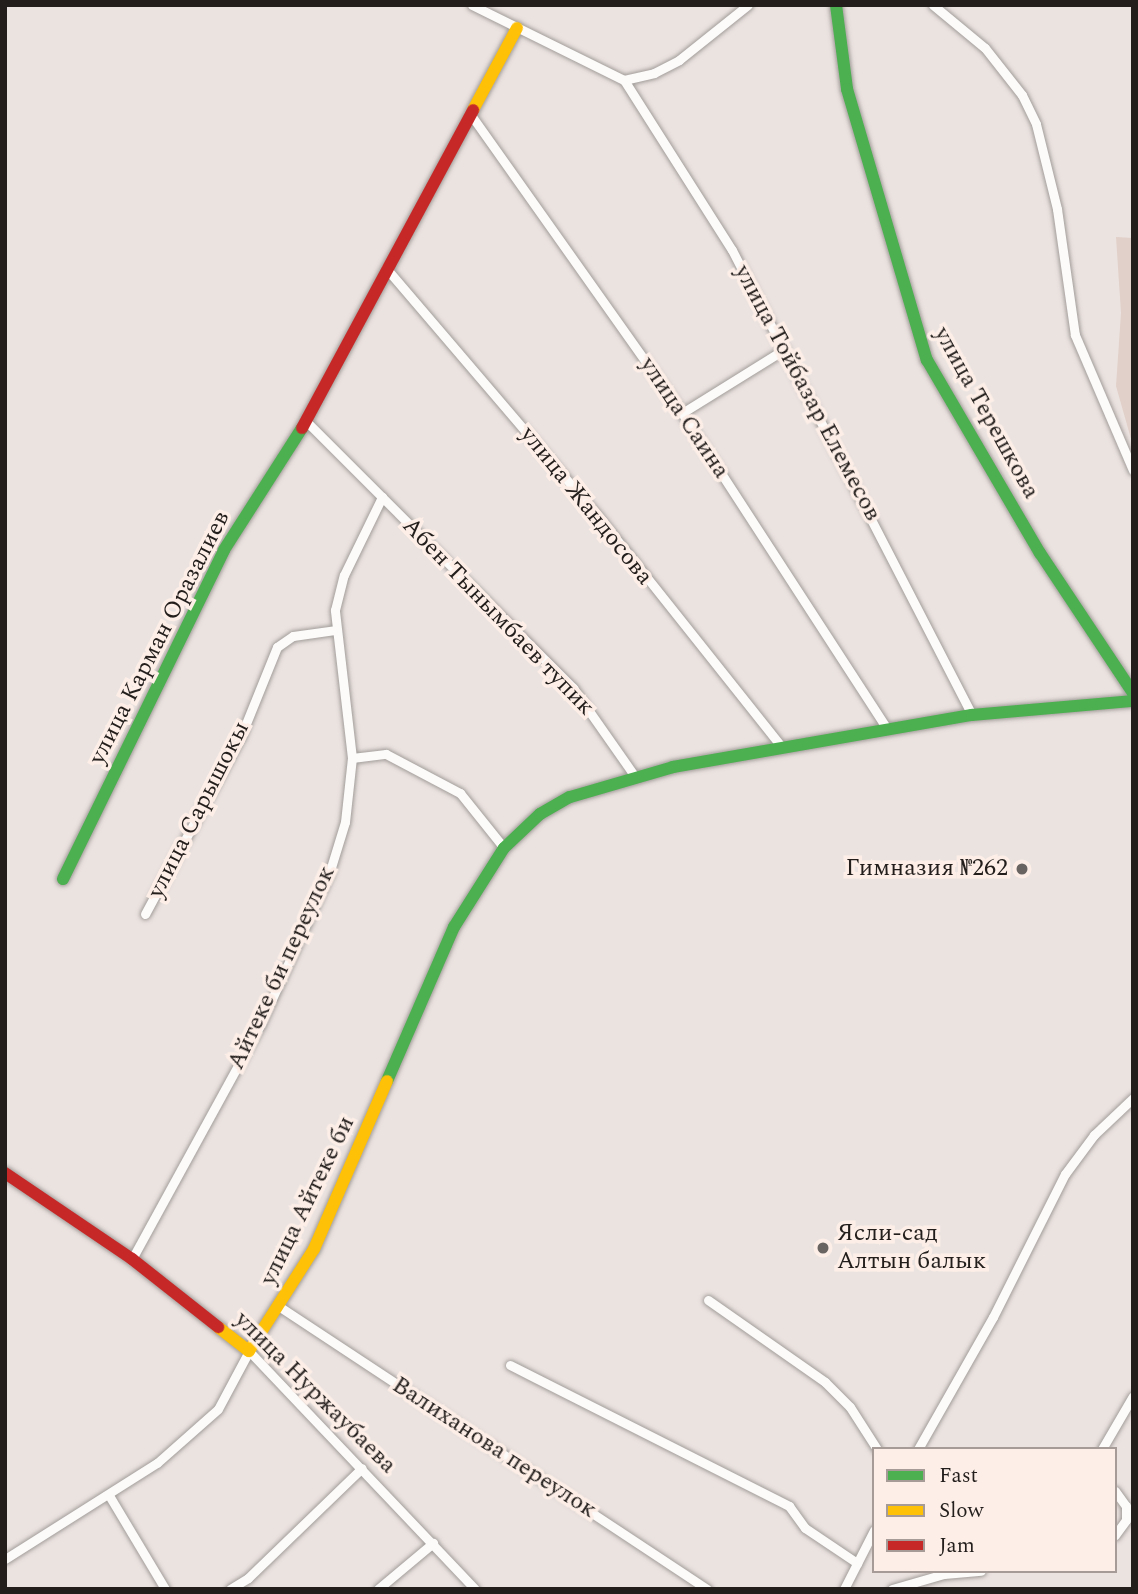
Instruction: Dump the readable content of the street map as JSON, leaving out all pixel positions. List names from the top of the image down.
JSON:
{
  "streets": {
    "street": [
      "улица Тойбазар Елемесов",
      "улица Терешкова",
      "улица Саина",
      "улица Жандосова",
      "Абен Тынымбаев тупик",
      "улица Карман Оразалиев",
      "улица Сарышокы",
      "Айтеке би переулок",
      "улица Айтеке би",
      "улица Нуржаубаева",
      "Валиханова переулок"
    ]
  },
  "crossings": [
    ["улица Тойбазар Елемесов", "улица Айтеке би"],
    ["улица Саина", "улица Карман Оразалиев"],
    ["улица Саина", "улица Айтеке би"],
    ["улица Жандосова", "улица Карман Оразалиев"],
    ["улица Жандосова", "улица Айтеке би"],
    ["Абен Тынымбаев тупик", "улица Карман Оразалиев"],
    ["Абен Тынымбаев тупик", "Айтеке би переулок"],
    ["Абен Тынымбаев тупик", "улица Айтеке би"],
    ["улица Сарышокы", "Айтеке би переулок"],
    ["Айтеке би переулок", "улица Нуржаубаева"],
    ["улица Айтеке би", "улица Нуржаубаева"],
    ["улица Айтеке би", "Валиханова переулок"]
  ],
  "places": ["Гимназия №262", "Ясли-сад Алтын балык"],
  "legend": ["Fast", "Slow", "Jam"]
}
